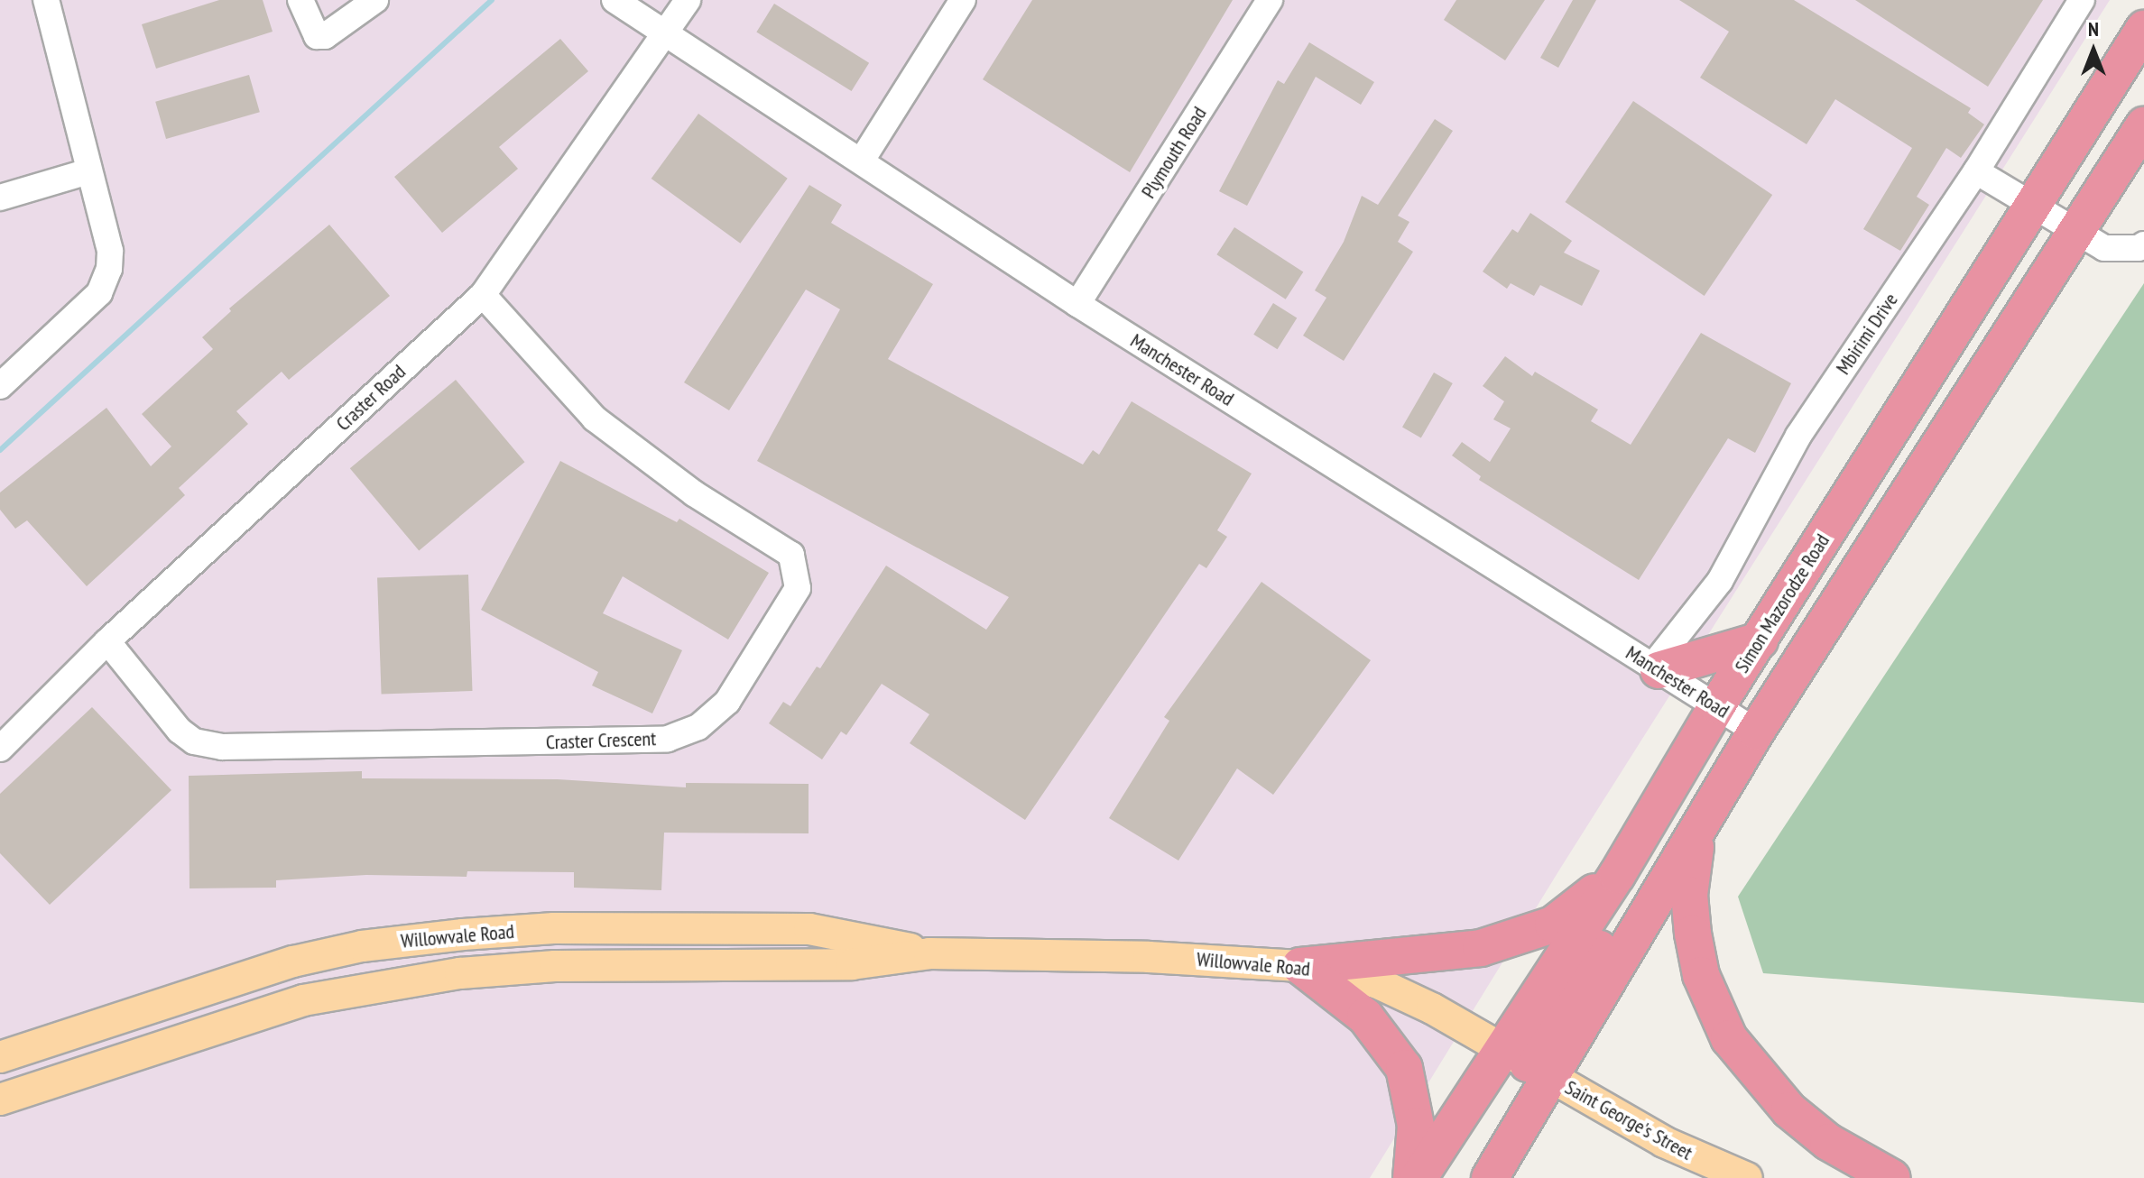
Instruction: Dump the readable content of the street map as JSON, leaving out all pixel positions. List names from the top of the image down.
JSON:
{
  "streets": {
    "highway": ["Simon Mazorodze Road"],
    "main road": ["Willowvale Road", "Saint George's Street"],
    "street": [
      "Plymouth Road",
      "Mbirimi Drive",
      "Manchester Road",
      "Craster Road",
      "Craster Crescent"
    ]
  },
  "crossings": [
    ["Plymouth Road", "Manchester Road"],
    ["Mbirimi Drive", "Manchester Road"],
    ["Manchester Road", "Craster Road"],
    ["Manchester Road", "Simon Mazorodze Road"],
    ["Craster Road", "Craster Crescent"],
    ["Simon Mazorodze Road", "Willowvale Road"],
    ["Simon Mazorodze Road", "Saint George's Street"],
    ["Willowvale Road", "Saint George's Street"]
  ],
  "north": "top"
}
